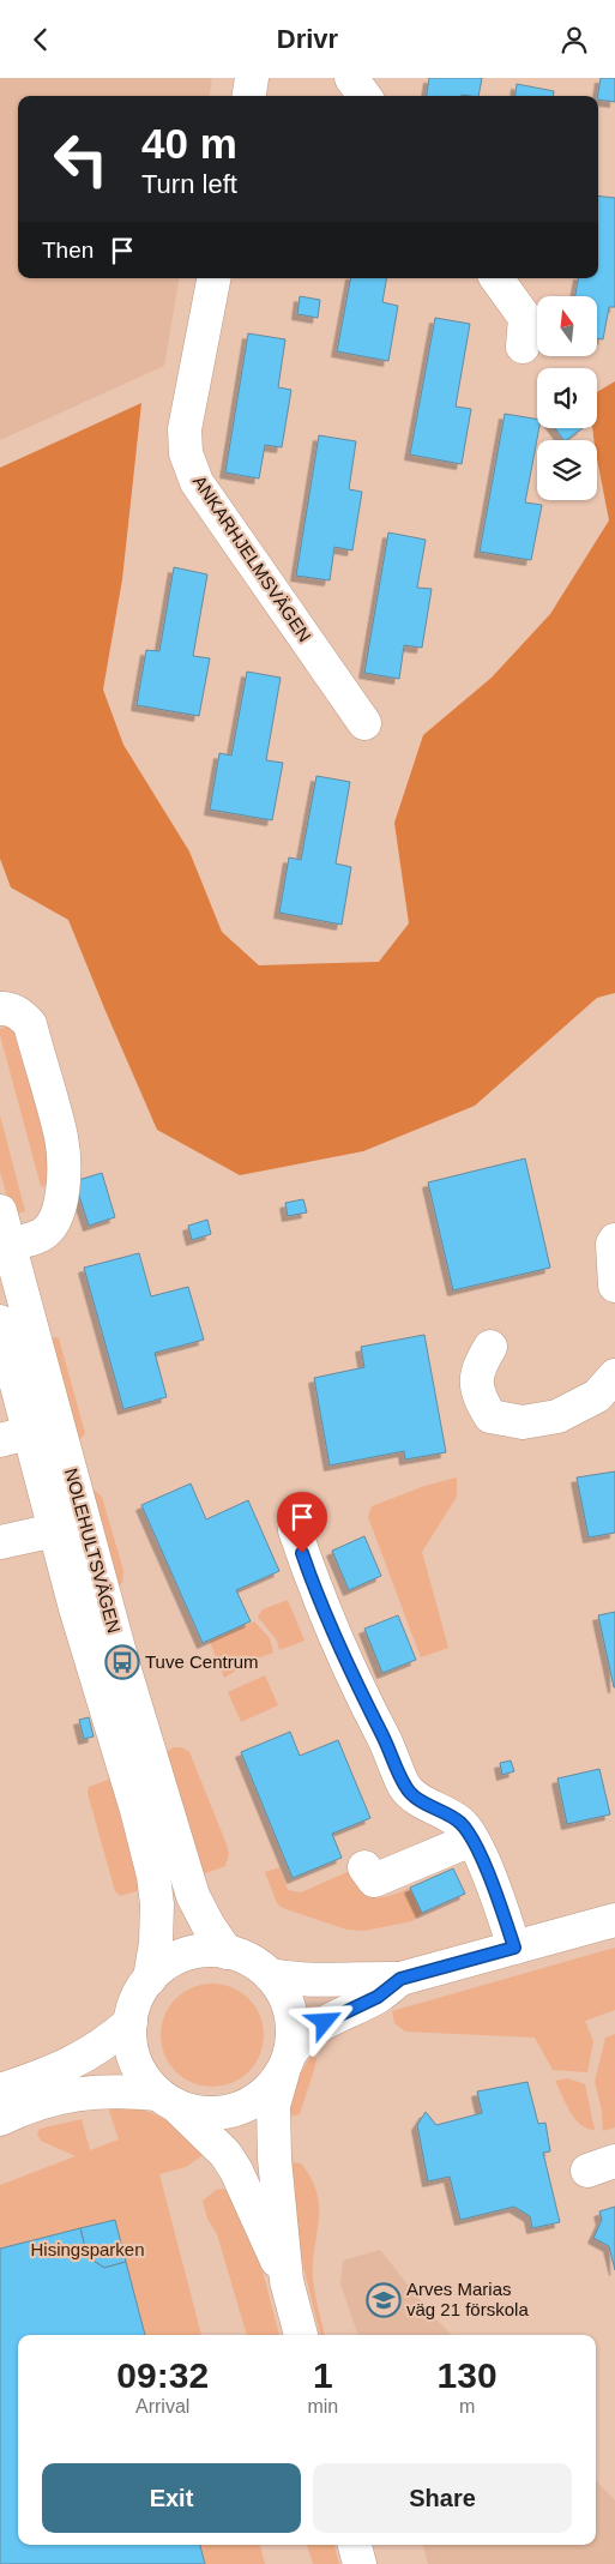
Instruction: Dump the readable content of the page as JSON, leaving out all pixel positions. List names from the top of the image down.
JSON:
{
  "streets": {
    "street": ["ANKARHJELMSVÄGEN", "NOLEHULTSVÄGEN"]
  },
  "parks": ["Hisingsparken"],
  "places": {
    "bus stop": ["Tuve Centrum"],
    "school or university": ["Arves Marias väg 21 förskola"]
  },
  "north": "top",
  "page": {
    "header": "Drivr",
    "turn": ["40 m", "Turn left"],
    "then": "Then",
    "eta": [
      "09:32",
      "Arrival",
      "1",
      "min",
      "130",
      "m"
    ],
    "buttons": ["Exit", "Share"]
  }
}
